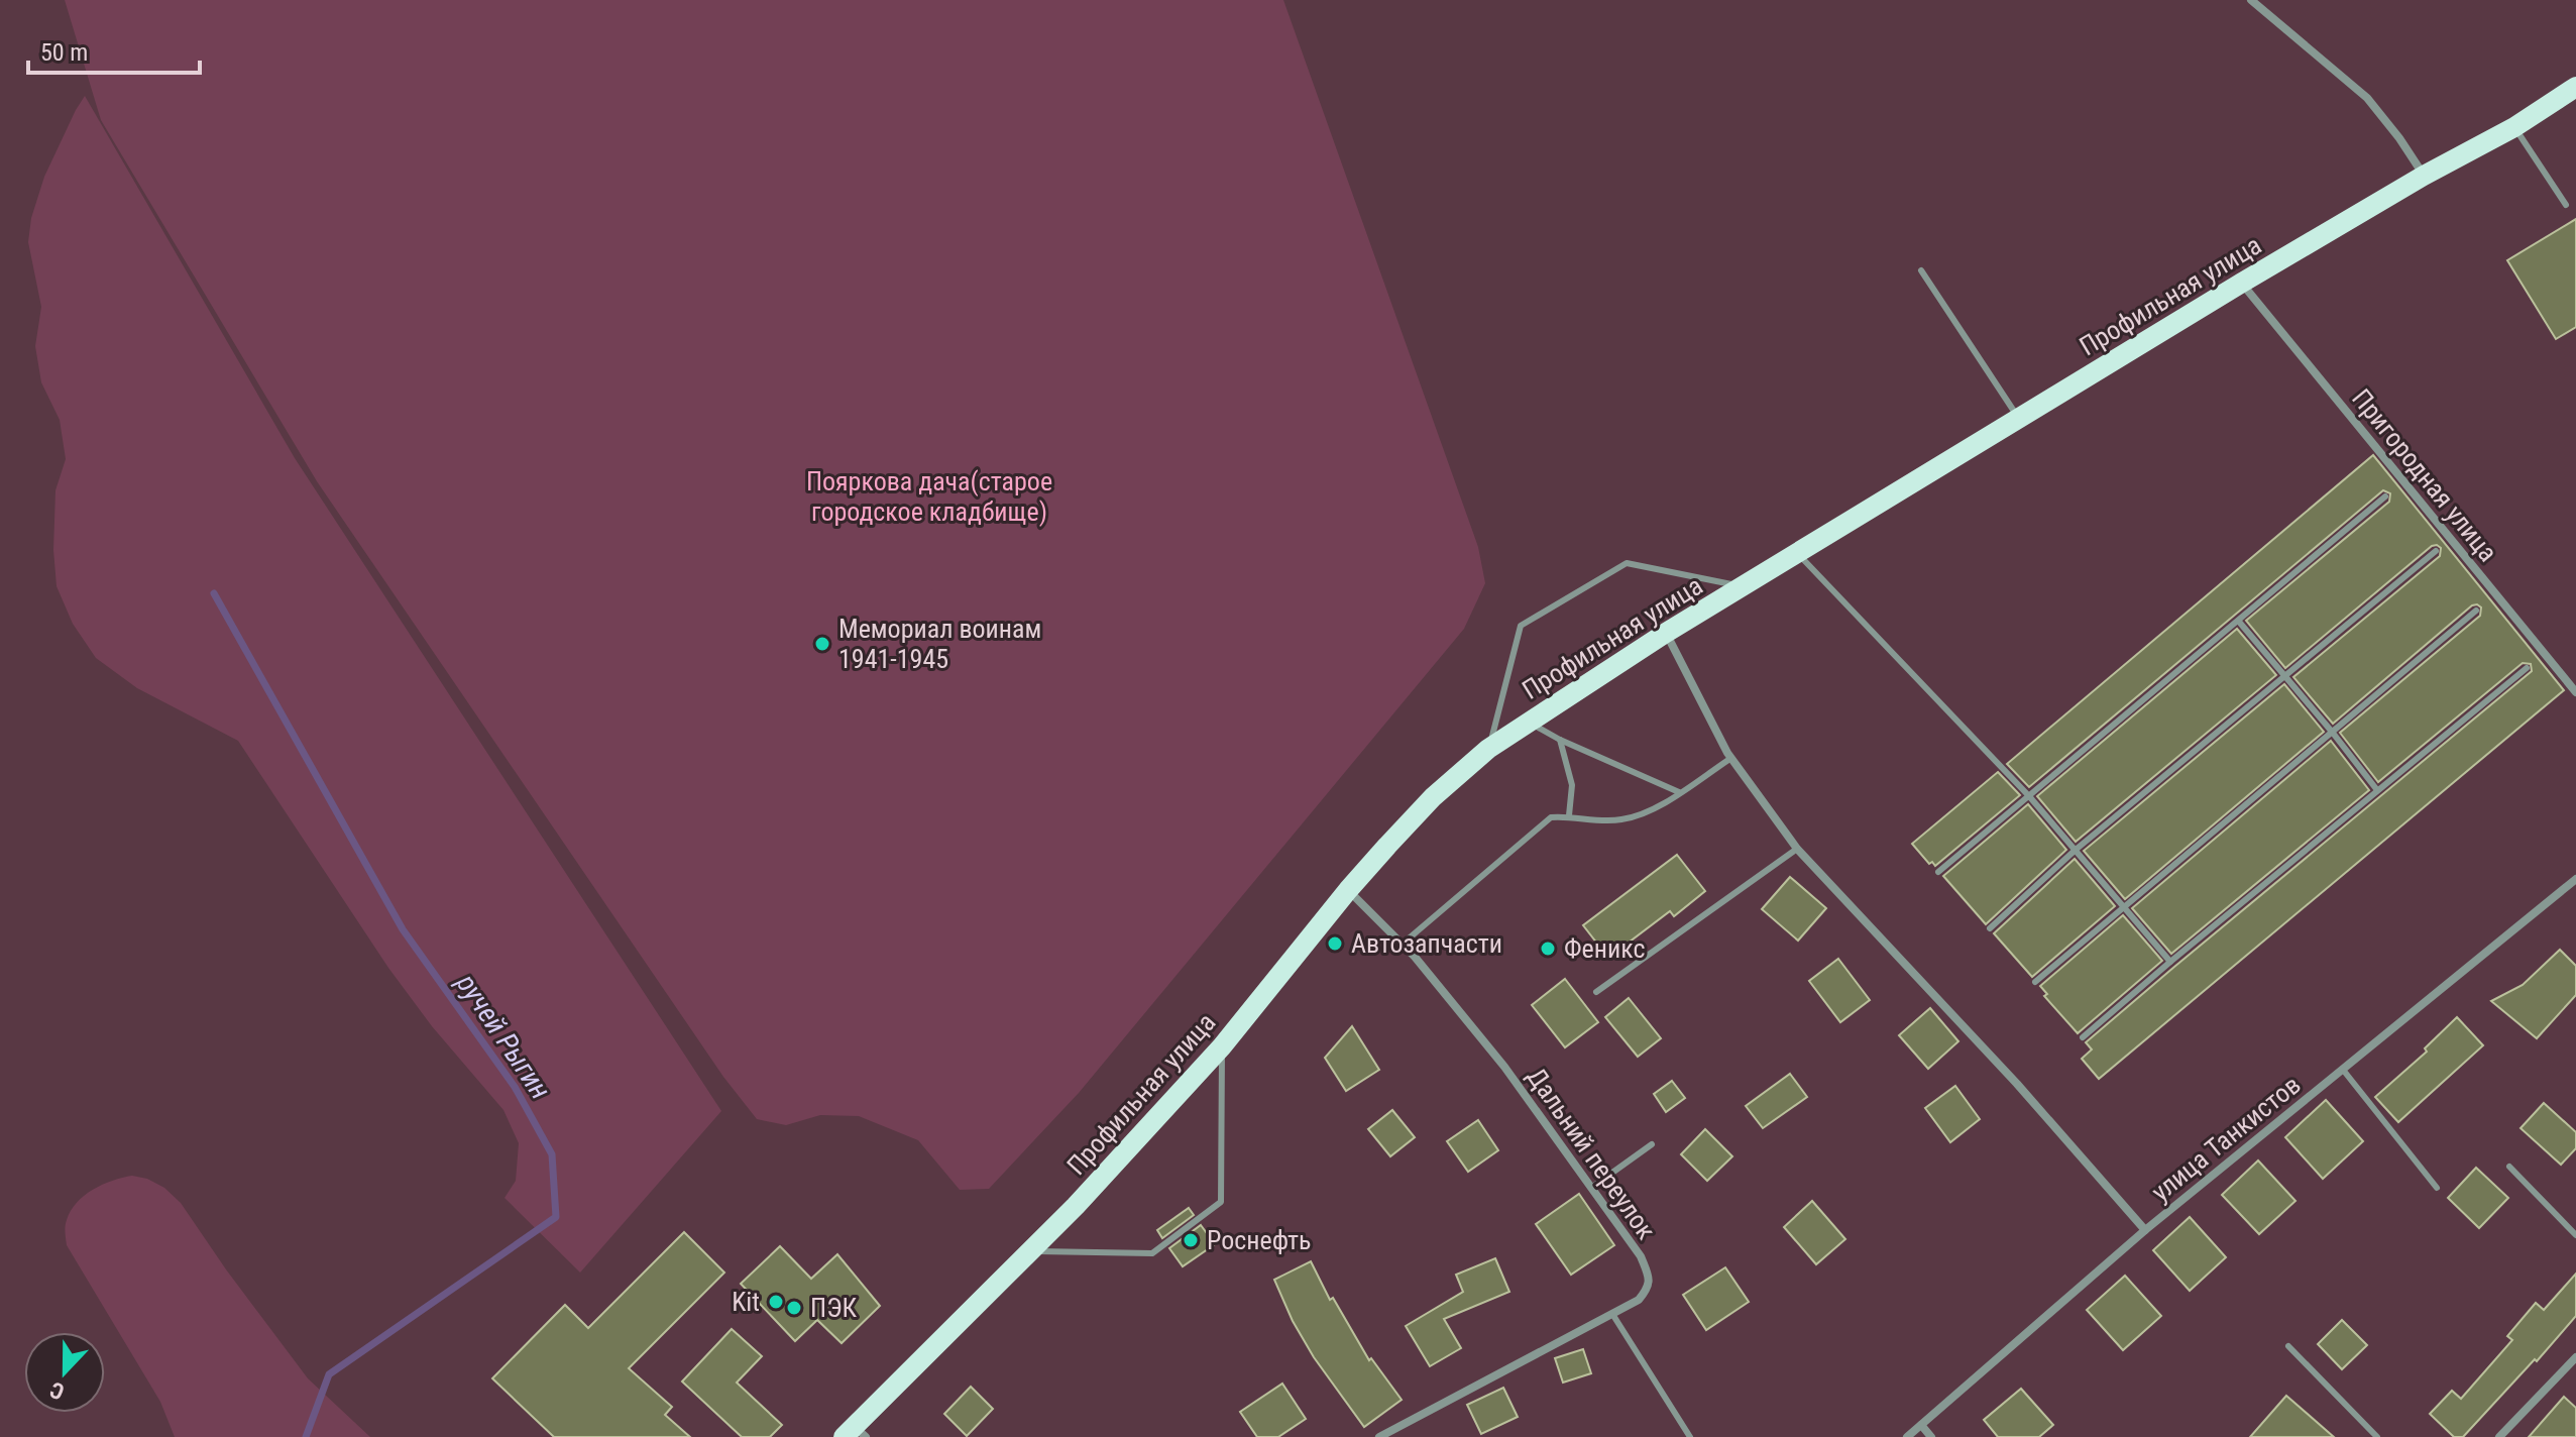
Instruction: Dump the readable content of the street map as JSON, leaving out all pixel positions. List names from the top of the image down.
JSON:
{
  "streets": {
    "main road": ["Профильная улица"],
    "street": ["Пригородная улица", "улица Танкистов", "Дальний переулок"]
  },
  "crossings": [
    ["Профильная улица", "Пригородная улица"],
    ["Профильная улица", "Дальний переулок"]
  ],
  "water": ["ручей Рыгин"],
  "parks": ["Пояркова дача(старое городское кладбище)"],
  "places": [
    "Мемориал воинам 1941-1945",
    "Автозапчасти",
    "Феникс",
    "Роснефть",
    "Kit",
    "ПЭК"
  ],
  "scale_bar": "50 m",
  "north": "bottom"
}
